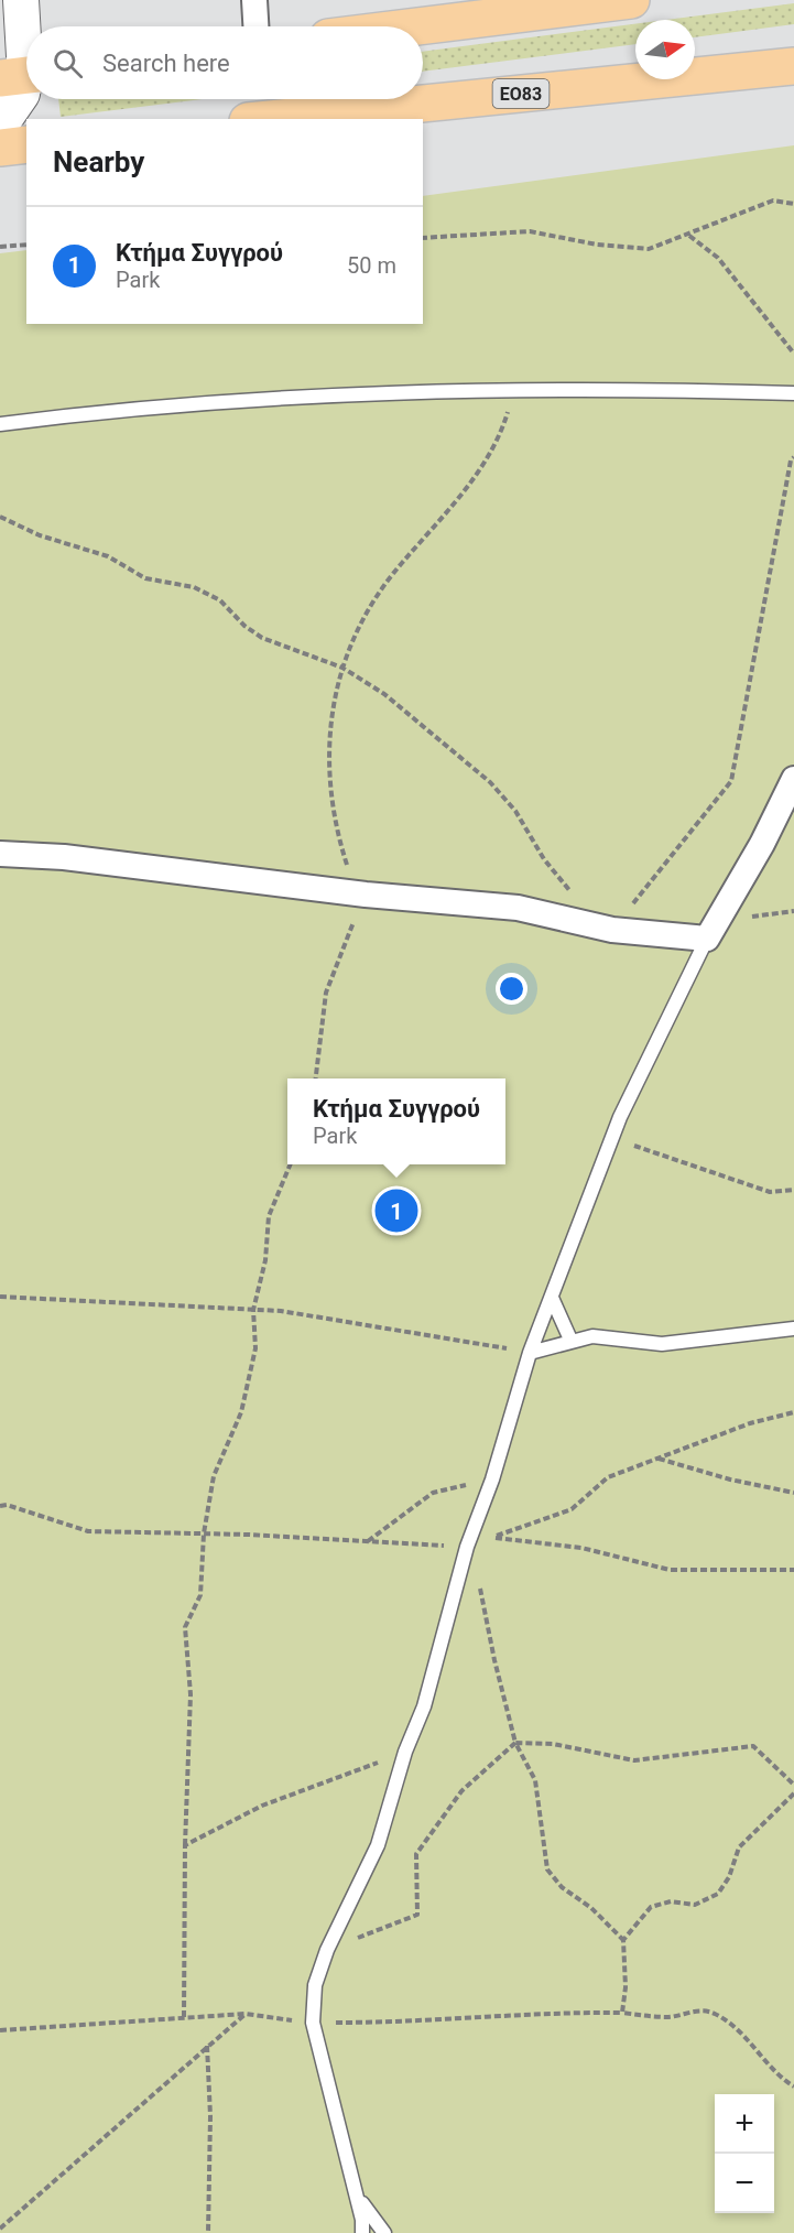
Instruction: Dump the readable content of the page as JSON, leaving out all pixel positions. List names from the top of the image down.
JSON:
{
  "streets": {
    "main road": ["ΕΟ83"]
  },
  "north": "right",
  "page": {
    "search": "Search here",
    "heading": "Nearby",
    "list": [
      {
        "mark": "1",
        "name": "Κτήμα Συγγρού",
        "note": "Park",
        "value": "50 m"
      }
    ],
    "popup": ["Κτήμα Συγγρού", "Park"],
    "pins": "1",
    "map_buttons": ["+", "−"]
  }
}
